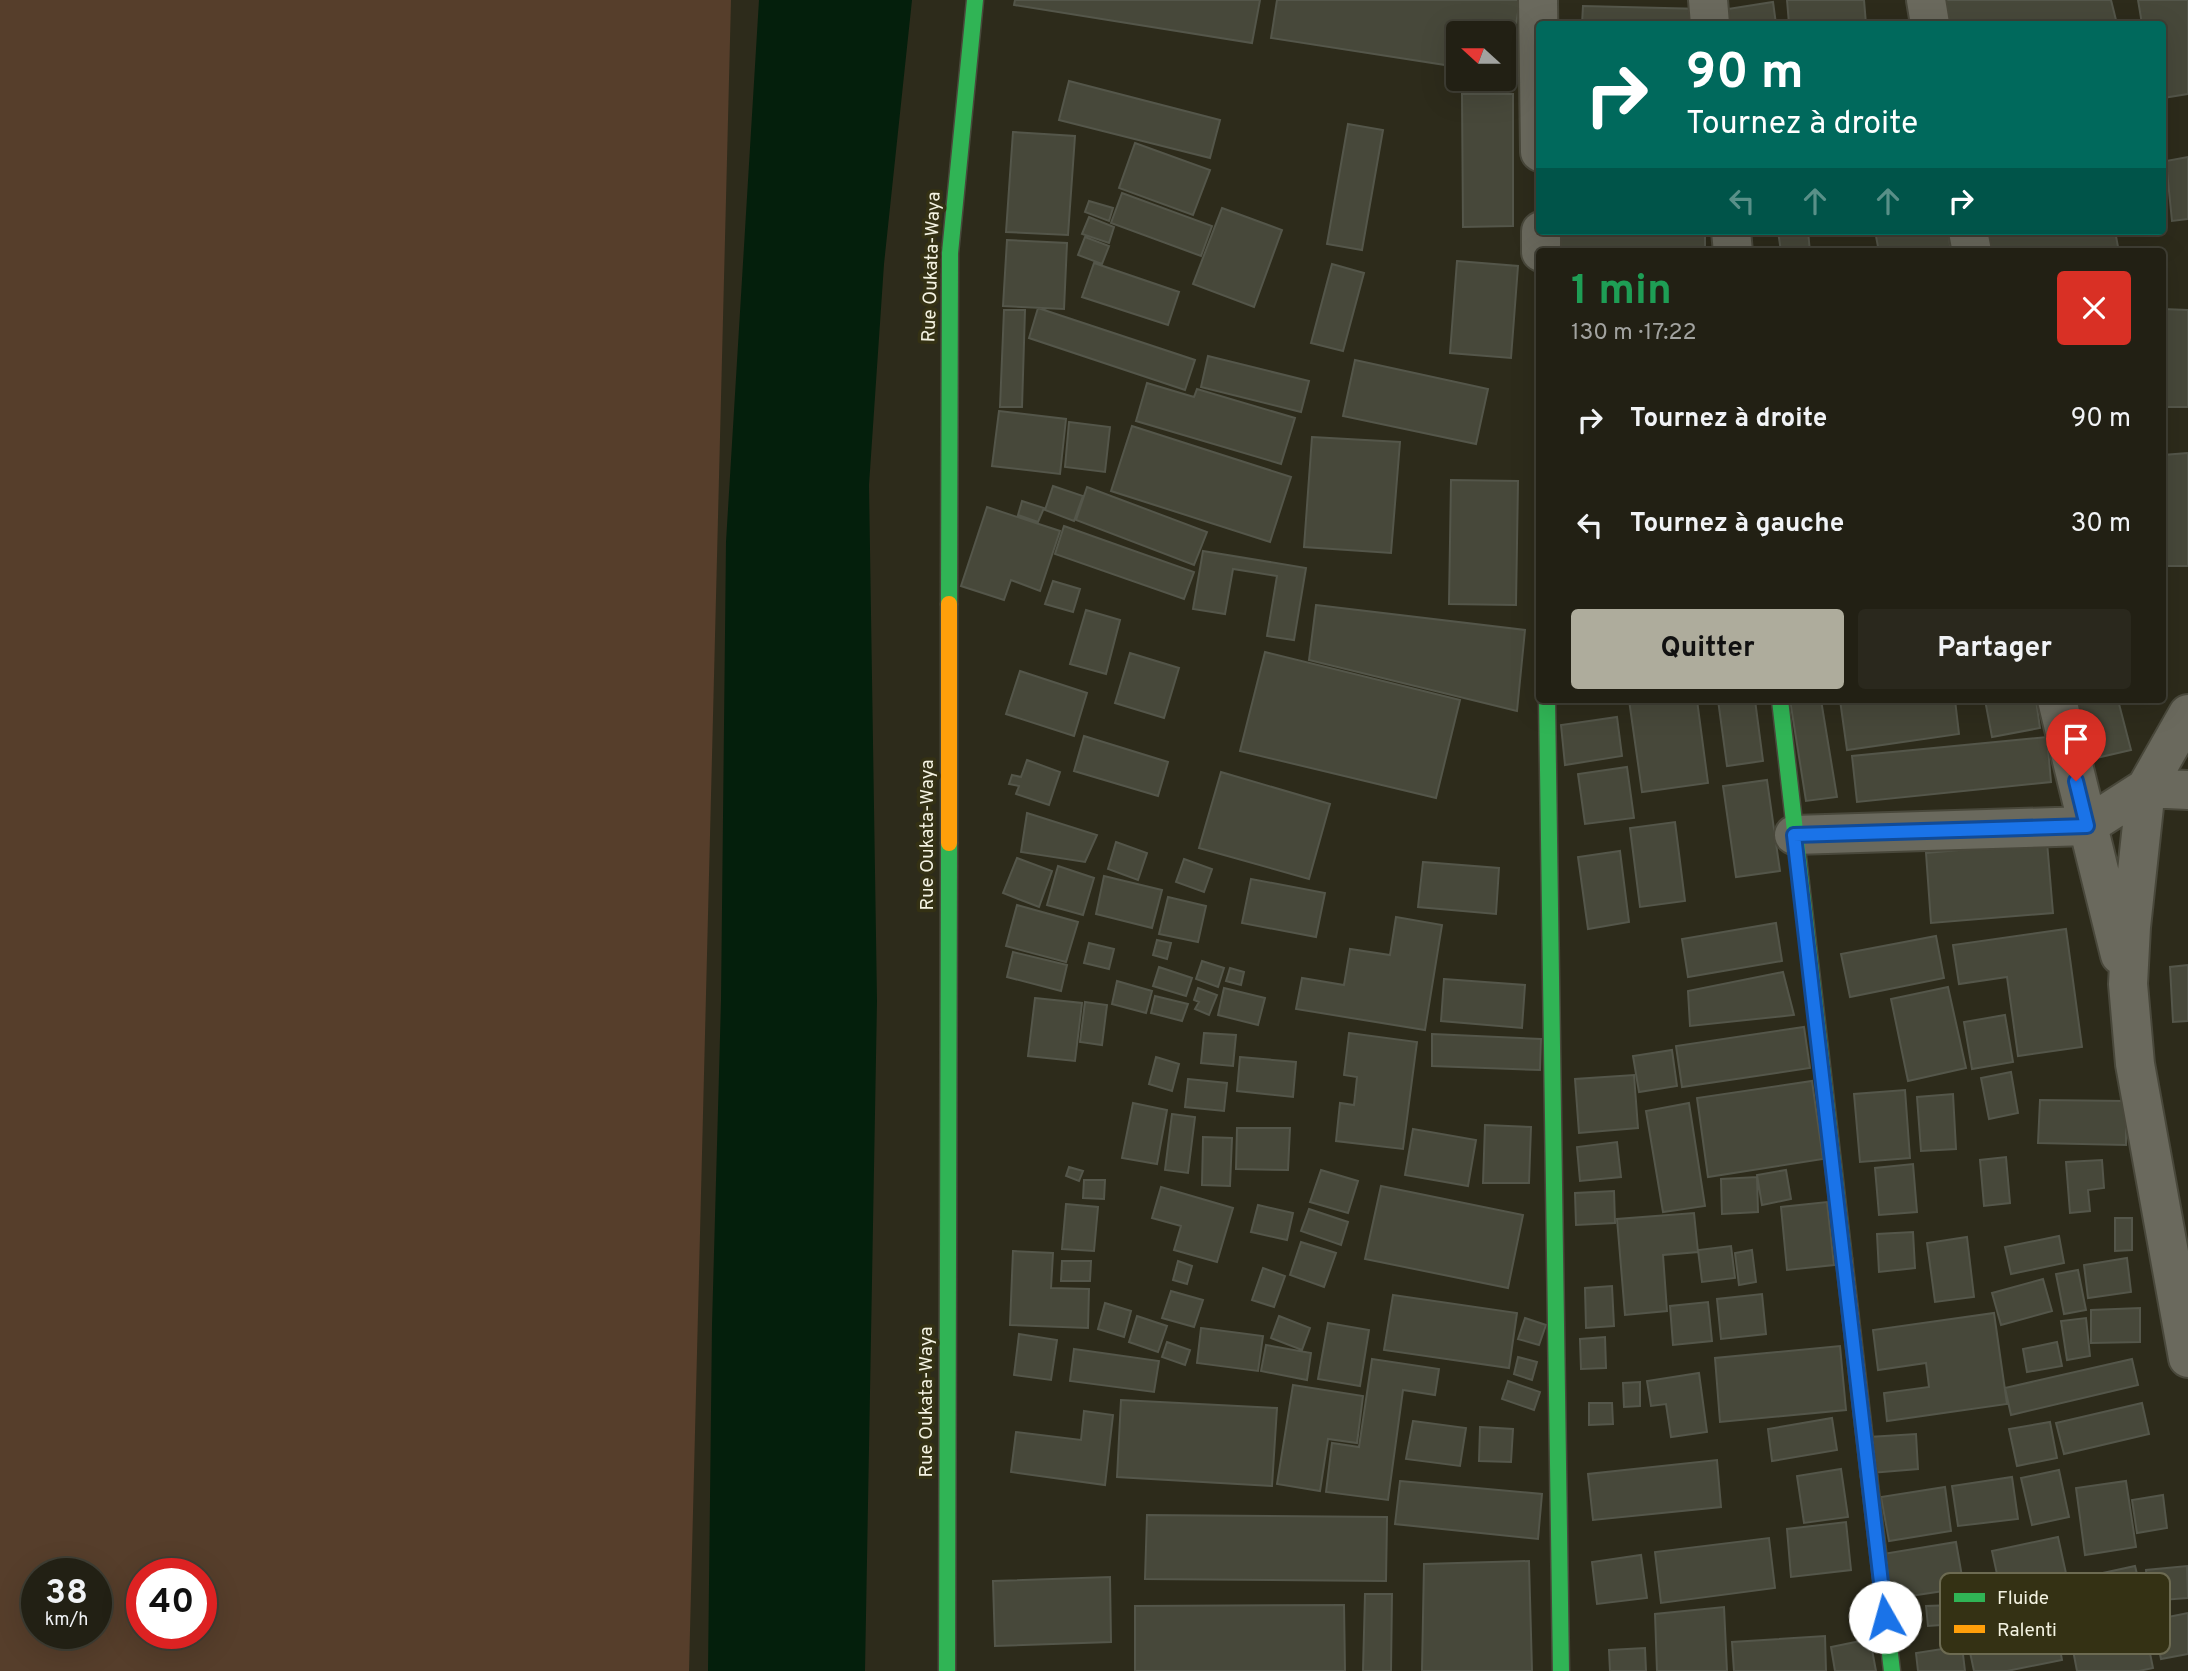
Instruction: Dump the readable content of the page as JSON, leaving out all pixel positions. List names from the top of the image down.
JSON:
{
  "streets": {
    "street": ["Rue Oukata-Waya"]
  },
  "legend": ["Fluide", "Ralenti"],
  "north": "left",
  "page": {
    "turn": ["90 m", "Tournez à droite"],
    "heading": ["1 min", "130 m · 17:22"],
    "list": [
      {
        "name": "Tournez à droite",
        "value": "90 m"
      },
      {
        "name": "Tournez à gauche",
        "value": "30 m"
      }
    ],
    "buttons": ["Quitter", "Partager"],
    "speed": "38 km/h",
    "limit": "40"
  }
}
